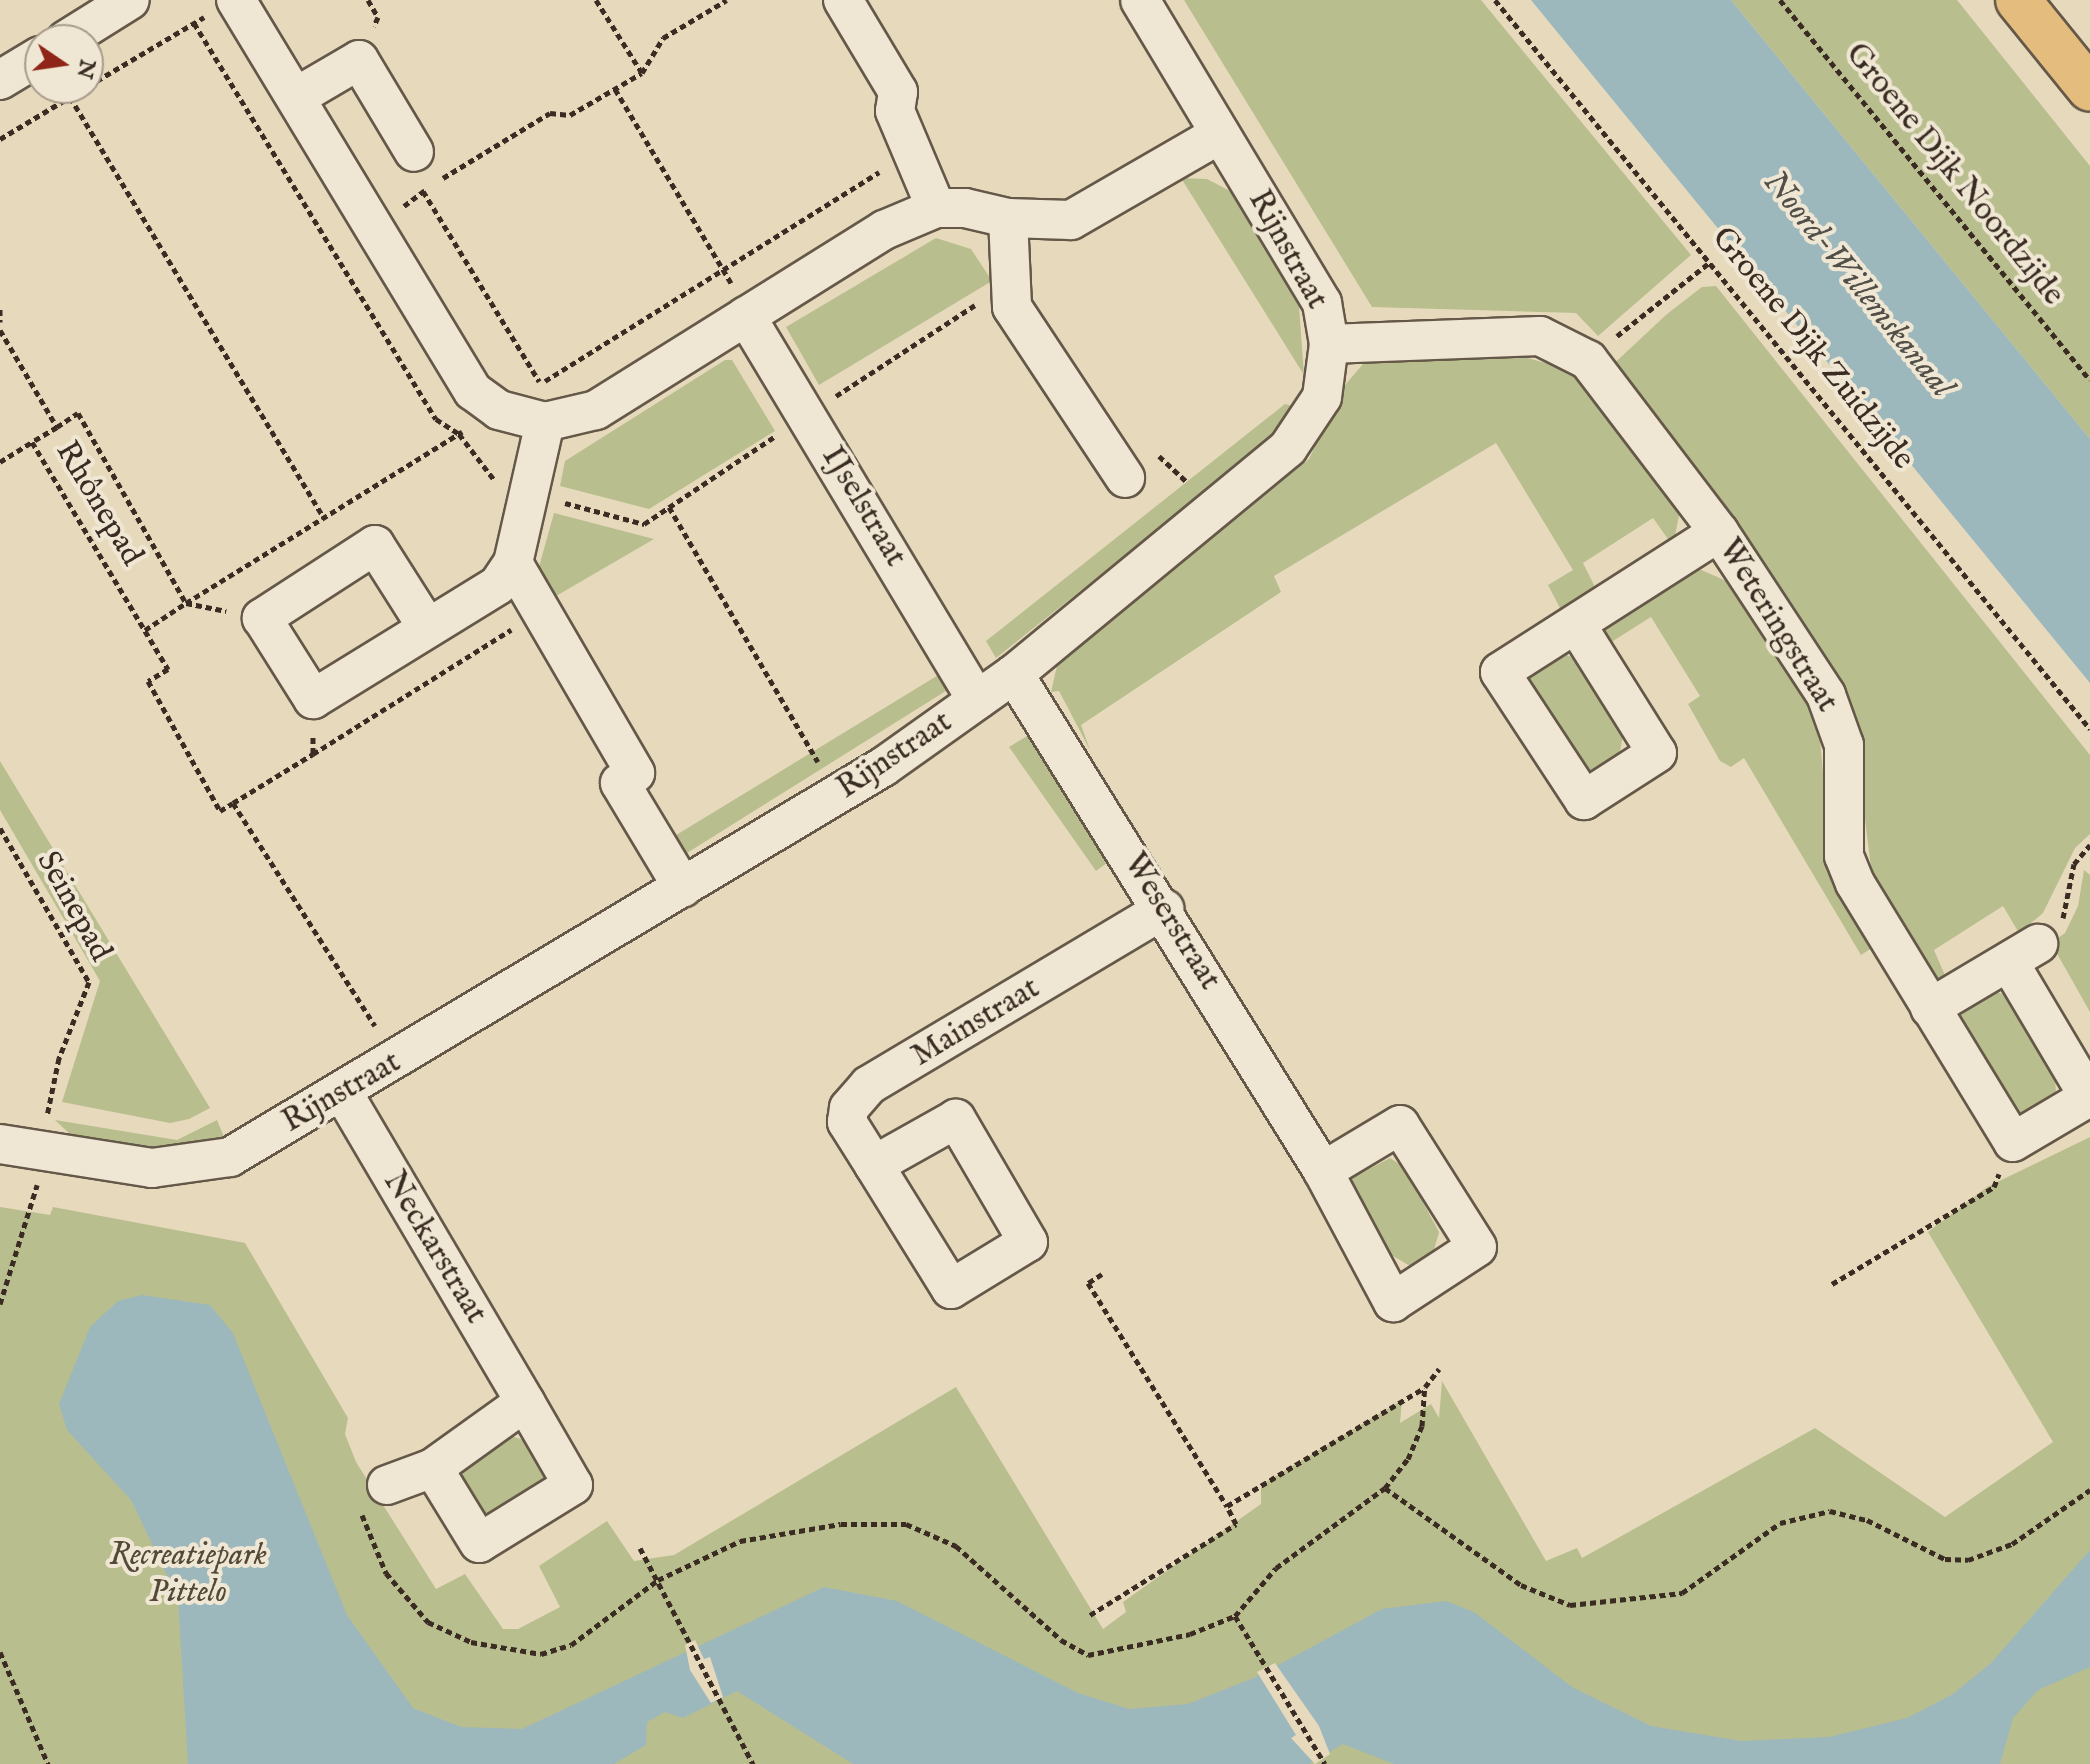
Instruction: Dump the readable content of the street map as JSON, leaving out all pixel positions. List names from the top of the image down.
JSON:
{
  "streets": {
    "street": [
      "Rijnstraat",
      "IJselstraat",
      "Weteringstraat",
      "Weserstraat",
      "Mainstraat",
      "Neckarstraat"
    ],
    "path": [
      "Groene Dijk Noordzijde",
      "Groene Dijk Zuidzijde",
      "Rhônepad",
      "Seinepad"
    ]
  },
  "crossings": [
    ["Rijnstraat", "Rhônepad"],
    ["Rijnstraat", "IJselstraat"],
    ["Rijnstraat", "Weteringstraat"],
    ["Rijnstraat", "Seinepad"],
    ["Rijnstraat", "Weserstraat"],
    ["Rijnstraat", "Neckarstraat"],
    ["Weserstraat", "Mainstraat"]
  ],
  "water": ["Noord-Willemskanaal"],
  "parks": ["Recreatiepark Pittelo"],
  "north": "right"
}
